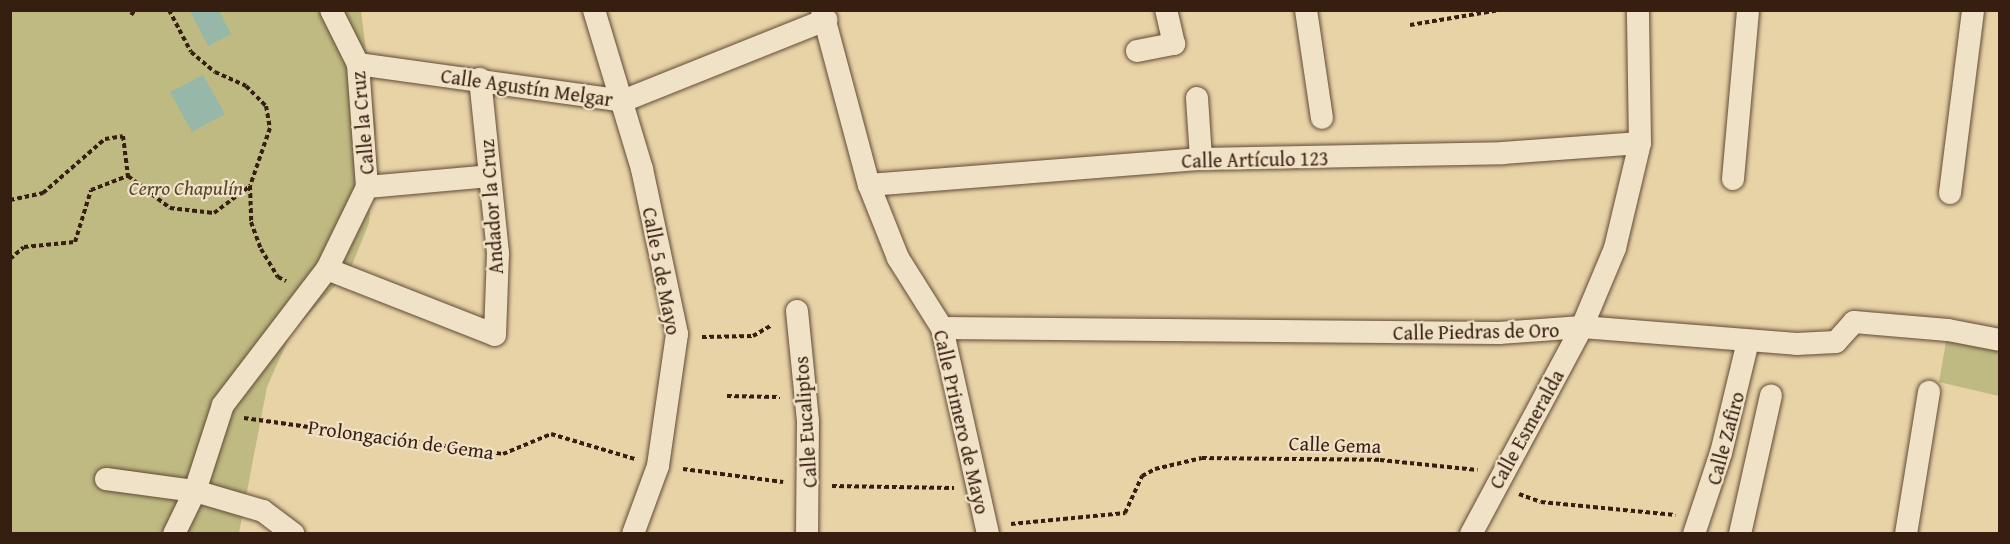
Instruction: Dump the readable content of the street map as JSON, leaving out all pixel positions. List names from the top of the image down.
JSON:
{
  "streets": {
    "street": [
      "Calle Agustín Melgar",
      "Calle la Cruz",
      "Calle Artículo 123",
      "Andador la Cruz",
      "Calle 5 de Mayo",
      "Calle Piedras de Oro",
      "Calle Eucaliptos",
      "Calle Primero de Mayo",
      "Calle Esmeralda",
      "Calle Zafiro"
    ],
    "path": ["Prolongación de Gema", "Calle Gema"]
  },
  "crossings": [
    ["Calle Agustín Melgar", "Calle la Cruz"],
    ["Calle Agustín Melgar", "Andador la Cruz"],
    ["Calle Agustín Melgar", "Calle 5 de Mayo"],
    ["Calle Agustín Melgar", "Calle Primero de Mayo"],
    ["Calle la Cruz", "Andador la Cruz"],
    ["Calle Artículo 123", "Calle Primero de Mayo"],
    ["Calle Artículo 123", "Calle Esmeralda"],
    ["Calle 5 de Mayo", "Prolongación de Gema"],
    ["Calle Piedras de Oro", "Calle Primero de Mayo"],
    ["Calle Piedras de Oro", "Calle Esmeralda"],
    ["Calle Piedras de Oro", "Calle Zafiro"],
    ["Calle Eucaliptos", "Prolongación de Gema"],
    ["Calle Primero de Mayo", "Prolongación de Gema"],
    ["Calle Primero de Mayo", "Calle Gema"],
    ["Calle Esmeralda", "Calle Gema"],
    ["Calle Zafiro", "Calle Gema"]
  ],
  "parks": ["Cerro Chapulín"]
}
